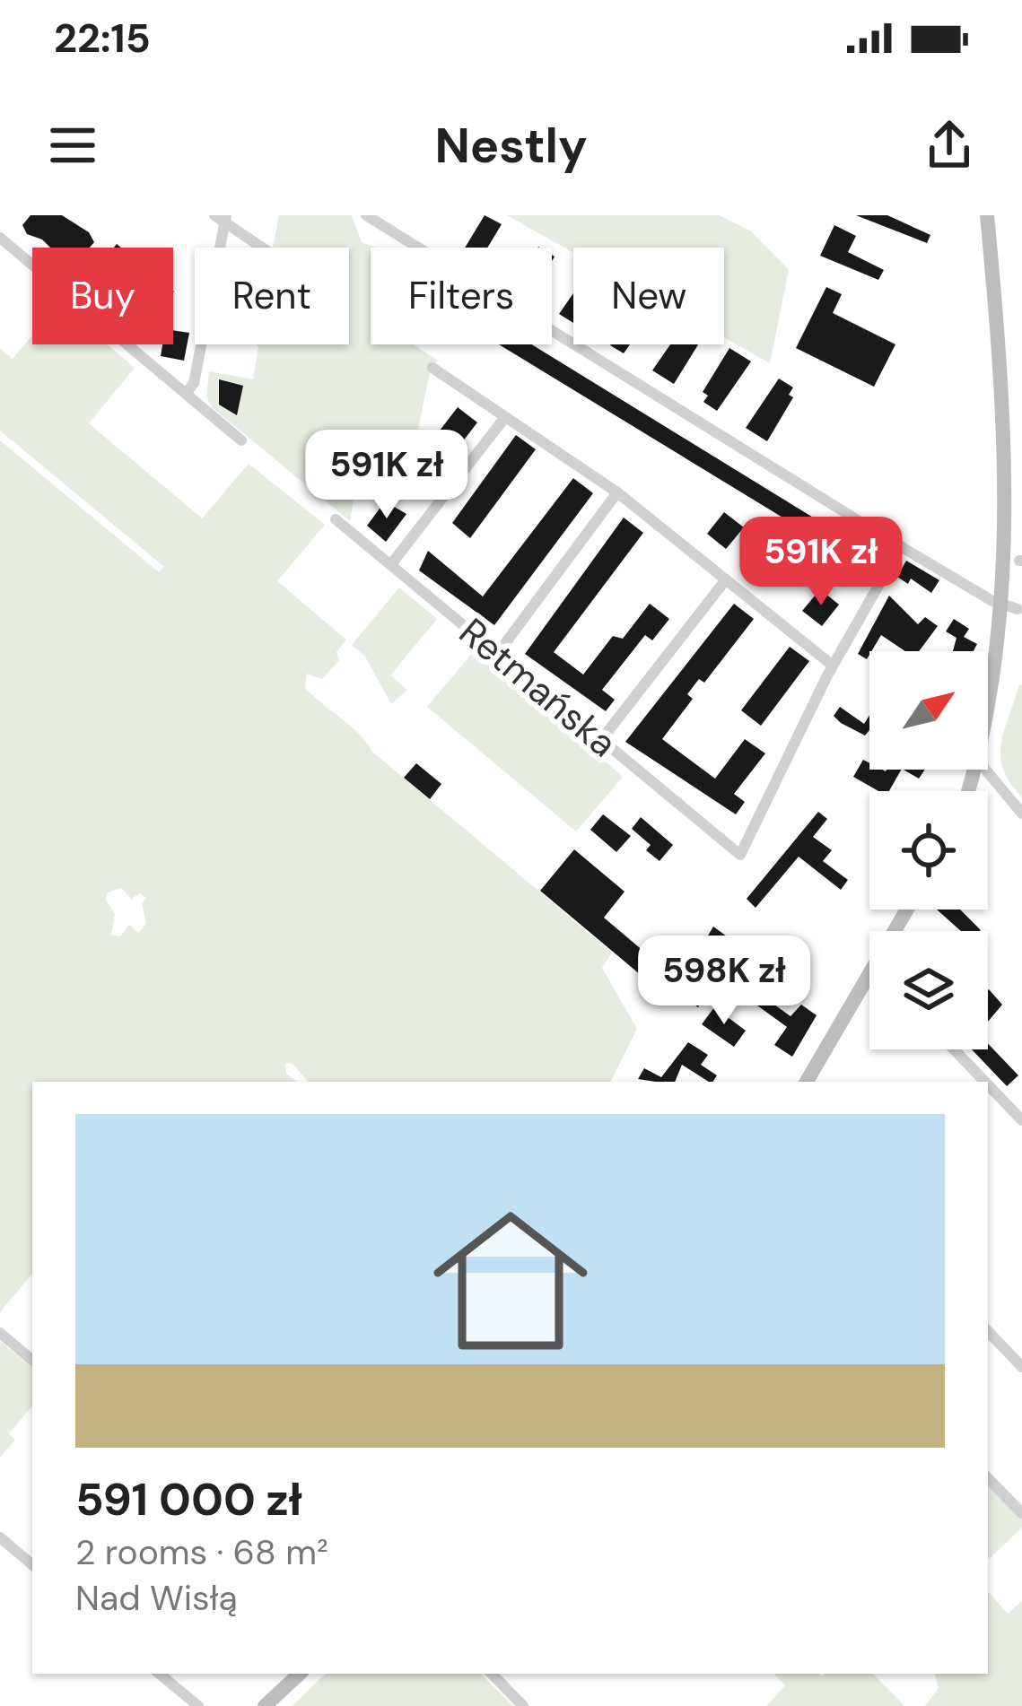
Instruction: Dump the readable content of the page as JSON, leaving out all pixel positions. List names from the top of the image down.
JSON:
{
  "streets": {
    "street": ["Retmańska"]
  },
  "north": "top right",
  "page": {
    "status": "22:15",
    "header": "Nestly",
    "chip": [
      "Buy",
      "Rent",
      "Filters",
      "New"
    ],
    "price": ["591K zł", "591K zł", "598K zł"],
    "list": [
      {
        "name": "591 000 zł",
        "note": "2 rooms · 68 m² · Nad Wisłą"
      }
    ]
  }
}
